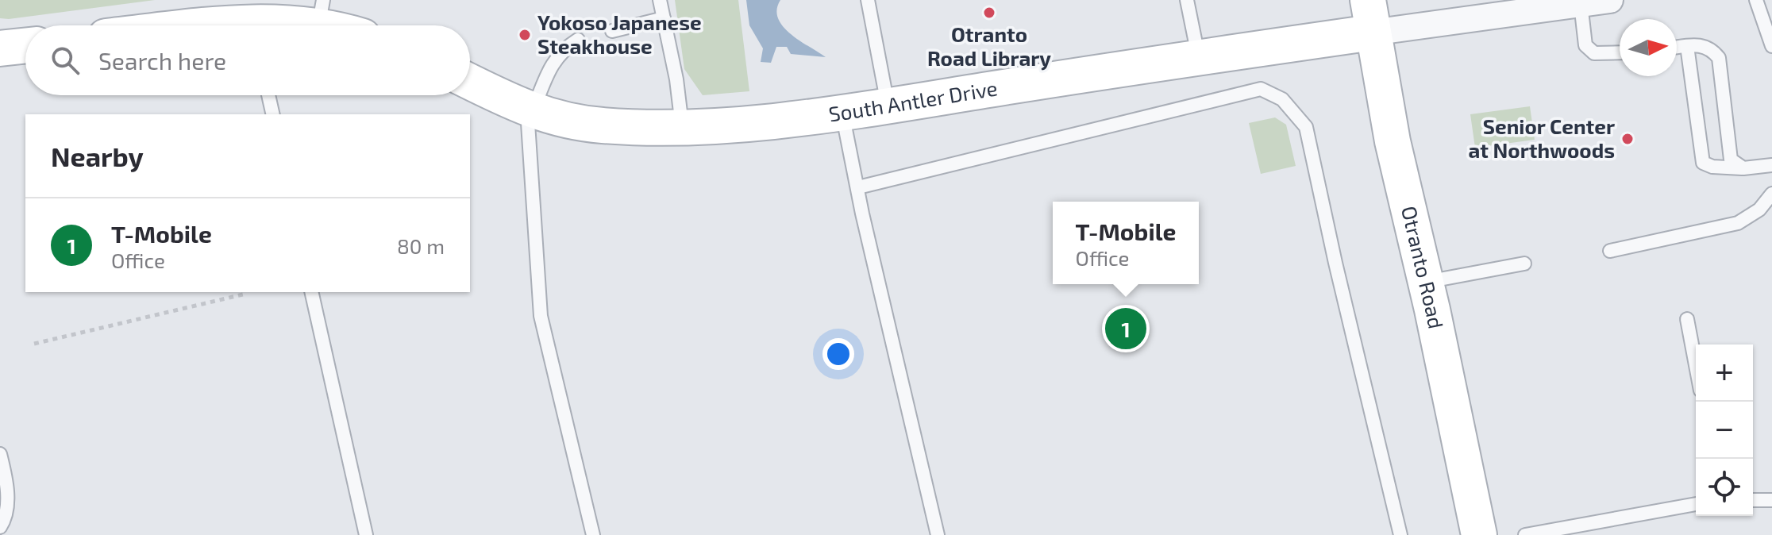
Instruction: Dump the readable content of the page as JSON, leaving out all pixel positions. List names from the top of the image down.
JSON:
{
  "streets": {
    "street": ["South Antler Drive", "Otranto Road"]
  },
  "crossings": [
    ["South Antler Drive", "Otranto Road"]
  ],
  "places": ["Otranto Road Library", "Yokoso Japanese Steakhouse", "Senior Center at Northwoods"],
  "north": "right",
  "page": {
    "search": "Search here",
    "heading": "Nearby",
    "list": [
      {
        "mark": "1",
        "name": "T-Mobile",
        "note": "Office",
        "value": "80 m"
      }
    ],
    "popup": ["T-Mobile", "Office"],
    "pins": "1",
    "map_buttons": ["+", "−"]
  }
}
